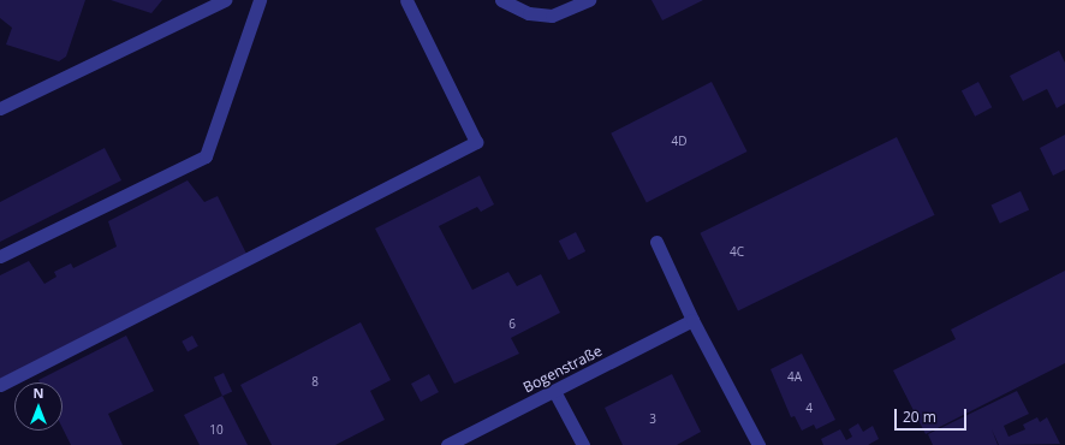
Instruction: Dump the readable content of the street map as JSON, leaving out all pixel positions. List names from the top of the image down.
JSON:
{
  "streets": {
    "street": ["Bogenstraße"]
  },
  "house_numbers": [
    "4D",
    "4C",
    "6",
    "4A",
    "8",
    "4",
    "3",
    "10"
  ],
  "scale_bar": "20 m",
  "north": "top"
}
